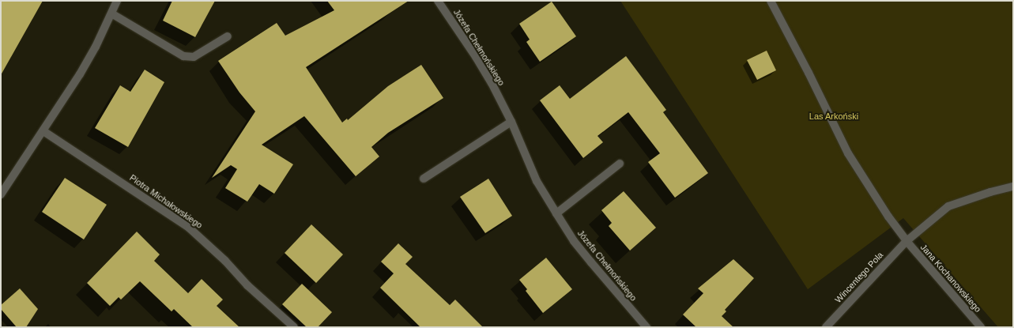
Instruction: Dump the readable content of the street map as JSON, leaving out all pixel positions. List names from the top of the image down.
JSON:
{
  "streets": {
    "street": [
      "Józefa Chełmońskiego",
      "Piotra Michałowskiego",
      "Wincentego Pola",
      "Jana Kochanowskiego"
    ]
  },
  "crossings": [
    ["Wincentego Pola", "Jana Kochanowskiego"]
  ],
  "parks": ["Las Arkoński"]
}
